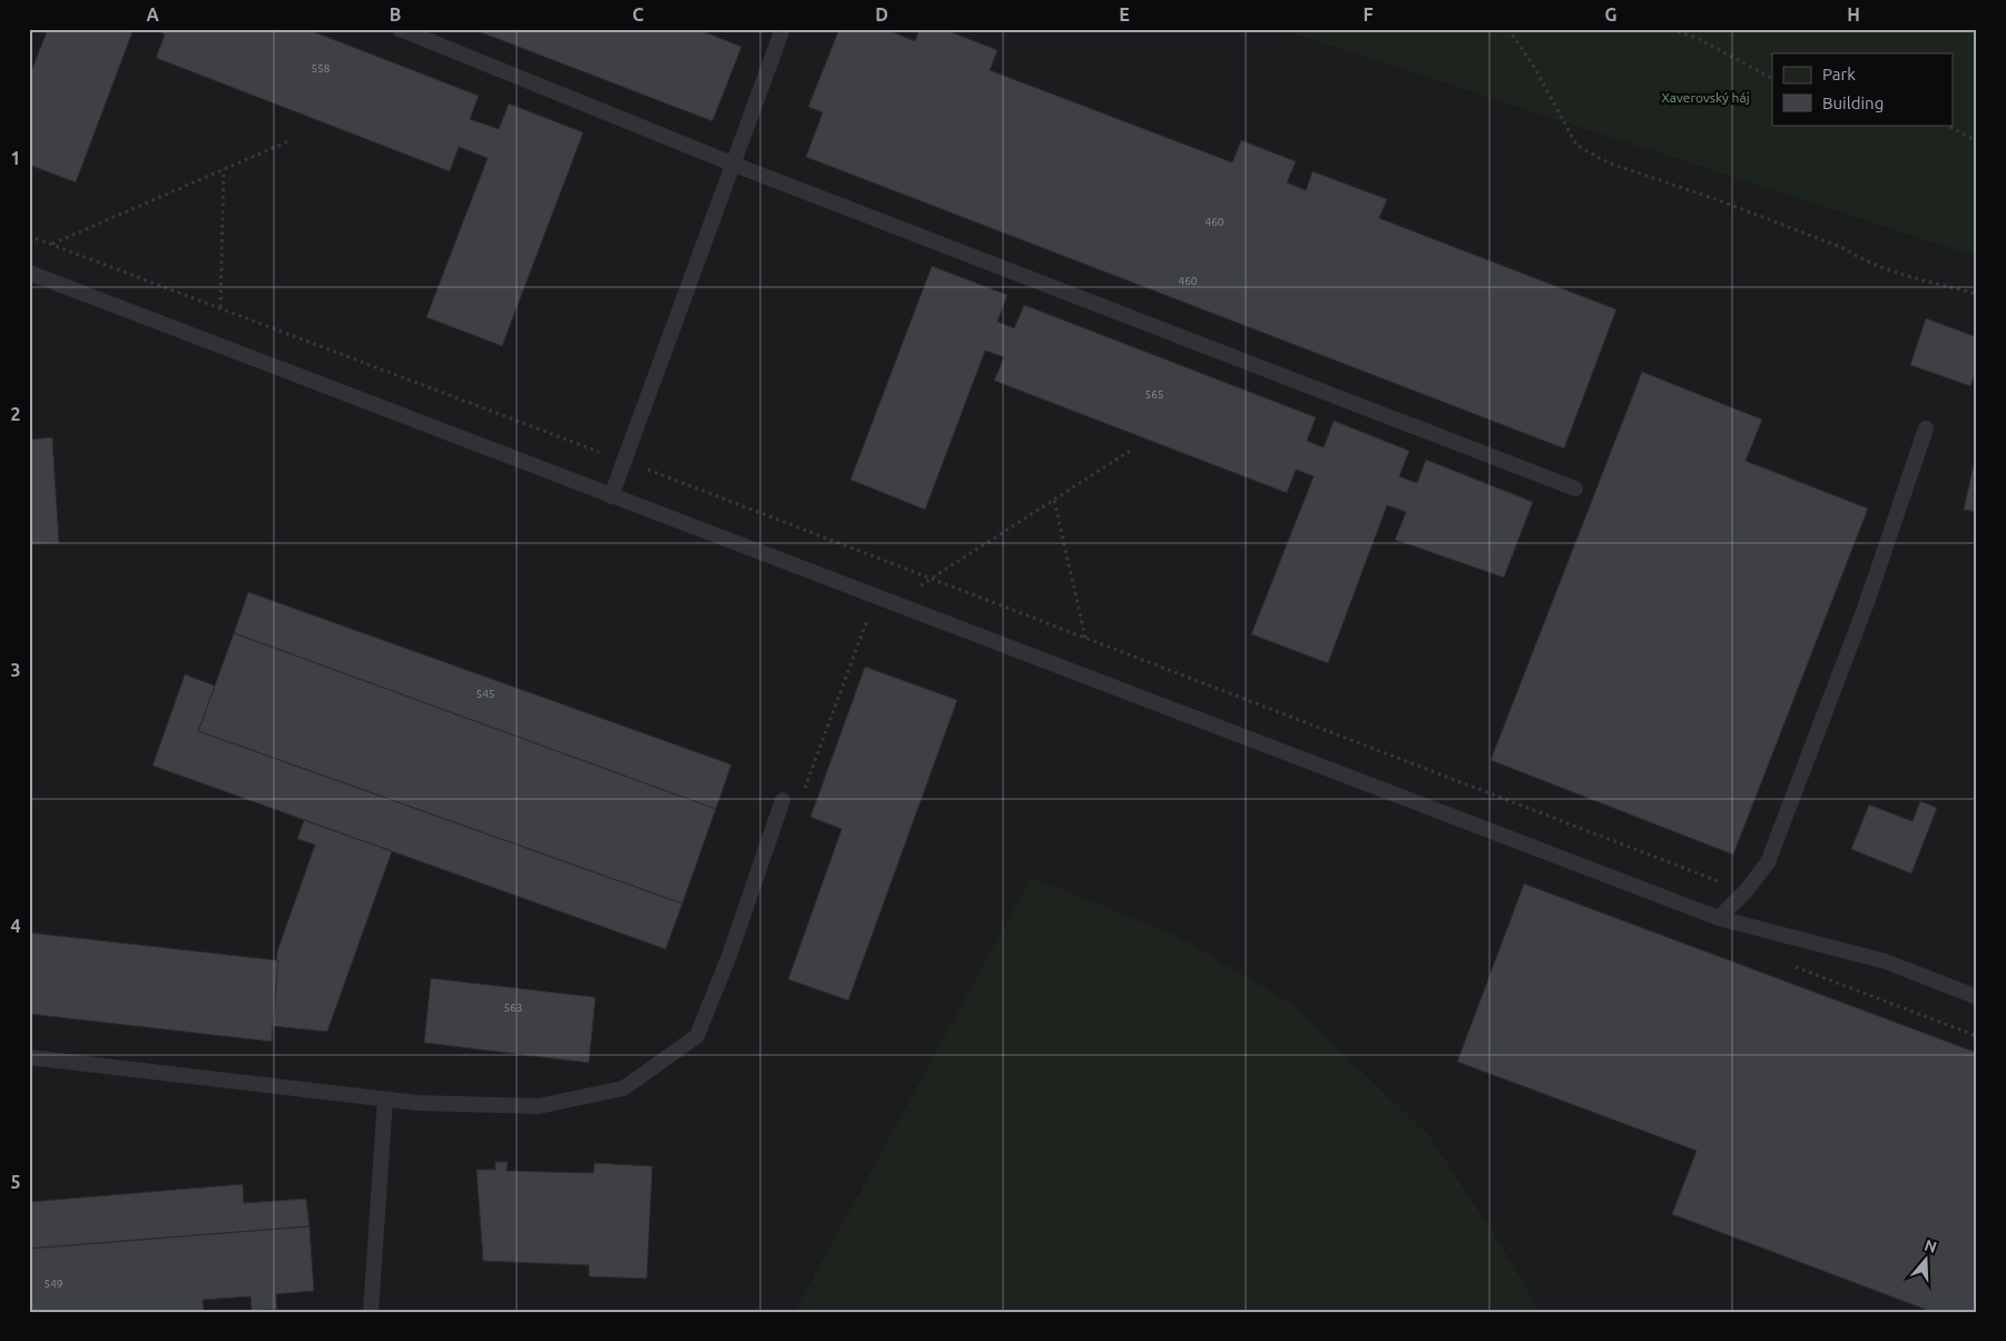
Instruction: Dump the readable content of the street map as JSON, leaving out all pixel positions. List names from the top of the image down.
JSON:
{
  "parks": ["Xaverovský háj"],
  "house_numbers": [
    "558",
    "460",
    "460",
    "565",
    "545",
    "563",
    "549"
  ],
  "legend": ["Park", "Building"],
  "north": "top",
  "grid": {
    "columns": [
      "A",
      "B",
      "C",
      "D",
      "E",
      "F",
      "G",
      "H"
    ],
    "rows": [
      "1",
      "2",
      "3",
      "4",
      "5"
    ]
  }
}
